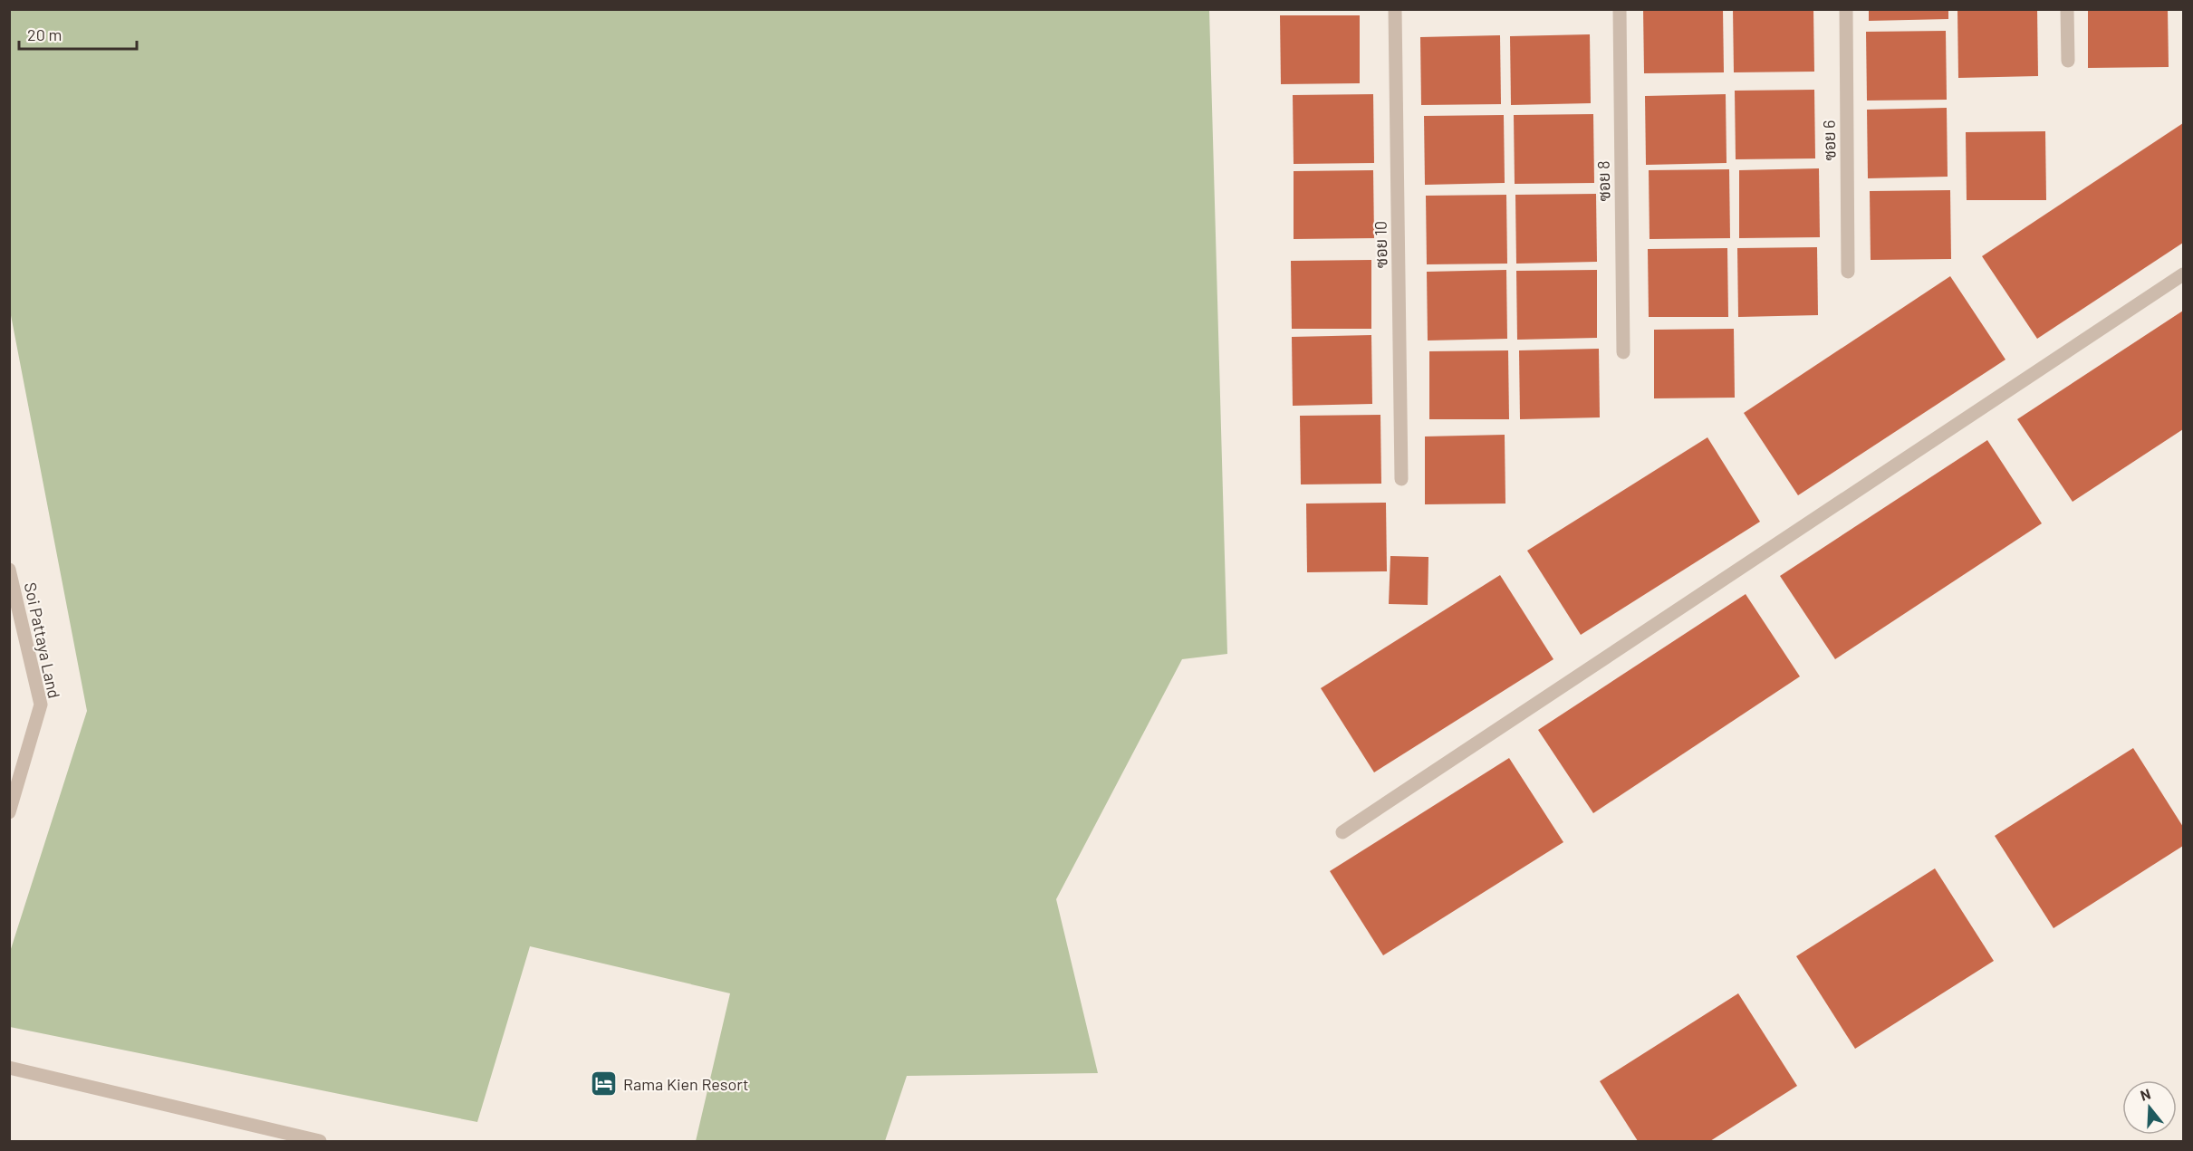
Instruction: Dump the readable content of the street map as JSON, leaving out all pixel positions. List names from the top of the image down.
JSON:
{
  "streets": {
    "street": [
      "ซอย 6",
      "ซอย 8",
      "ซอย 10",
      "Soi Pattaya Land"
    ]
  },
  "places": {
    "hotel": ["Rama Kien Resort"]
  },
  "scale_bar": "20 m",
  "north": "top"
}
